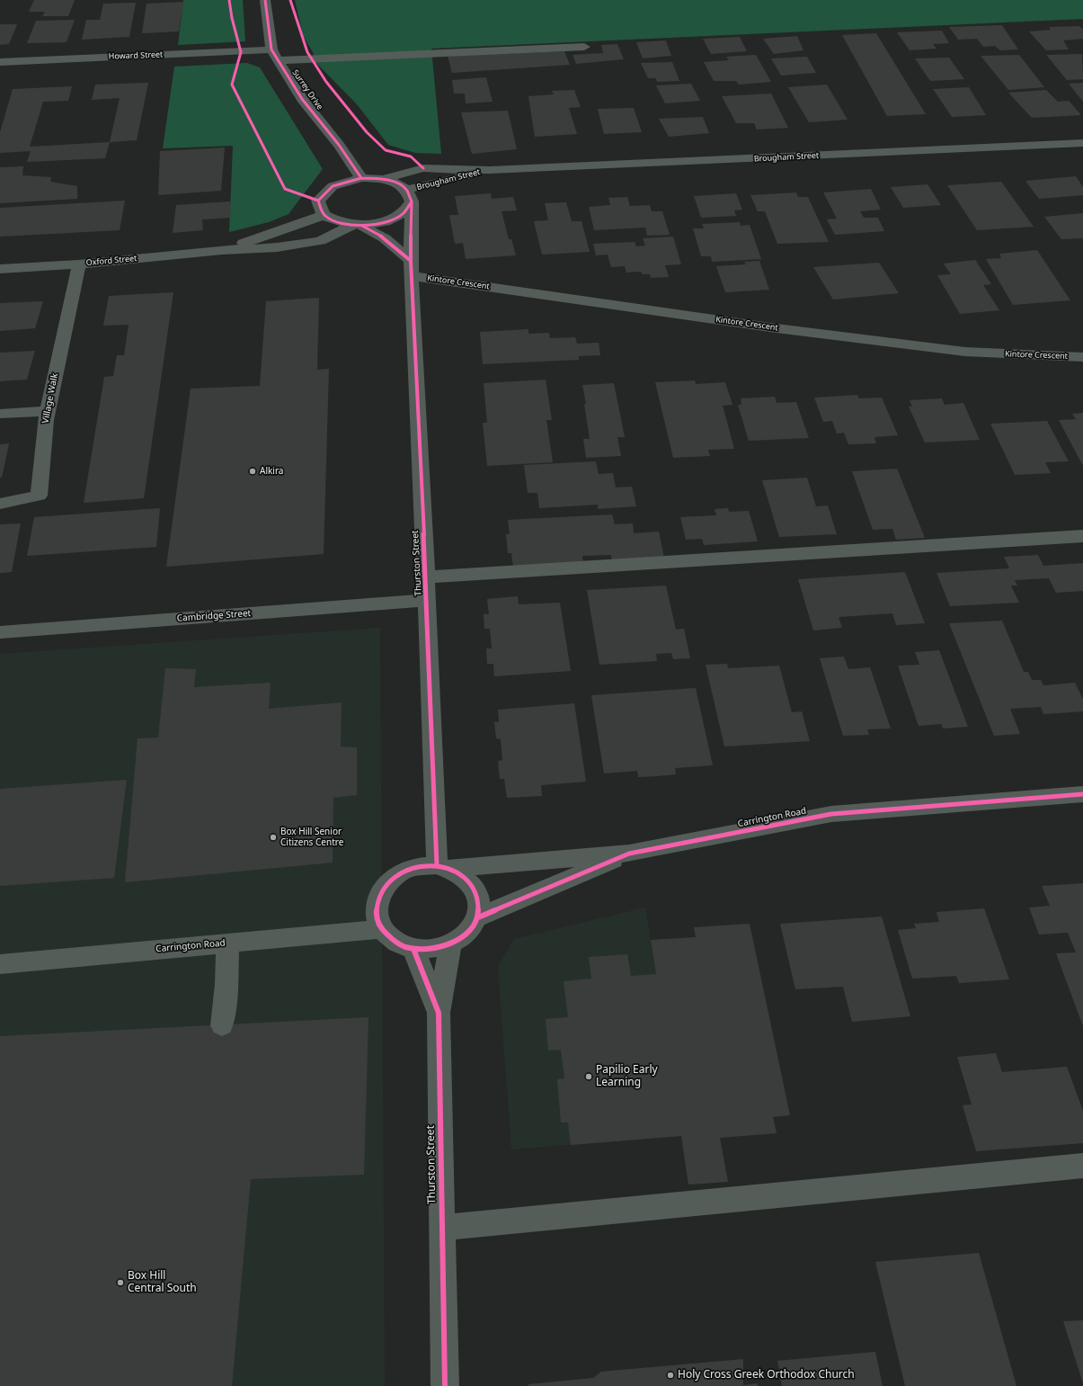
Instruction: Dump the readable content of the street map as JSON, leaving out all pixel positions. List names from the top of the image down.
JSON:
{
  "streets": {
    "street": [
      "Howard Street",
      "Surrey Drive",
      "Brougham Street",
      "Oxford Street",
      "Kintore Crescent",
      "Village Walk",
      "Thurston Street",
      "Cambridge Street",
      "Carrington Road"
    ]
  },
  "crossings": [
    ["Howard Street", "Surrey Drive"],
    ["Brougham Street", "Thurston Street"],
    ["Oxford Street", "Village Walk"],
    ["Kintore Crescent", "Thurston Street"],
    ["Thurston Street", "Cambridge Street"],
    ["Thurston Street", "Carrington Road"]
  ],
  "places": [
    "Alkira",
    "Box Hill Senior Citizens Centre",
    "Papilio Early Learning",
    "Box Hill Central South",
    "Holy Cross Greek Orthodox Church"
  ]
}
